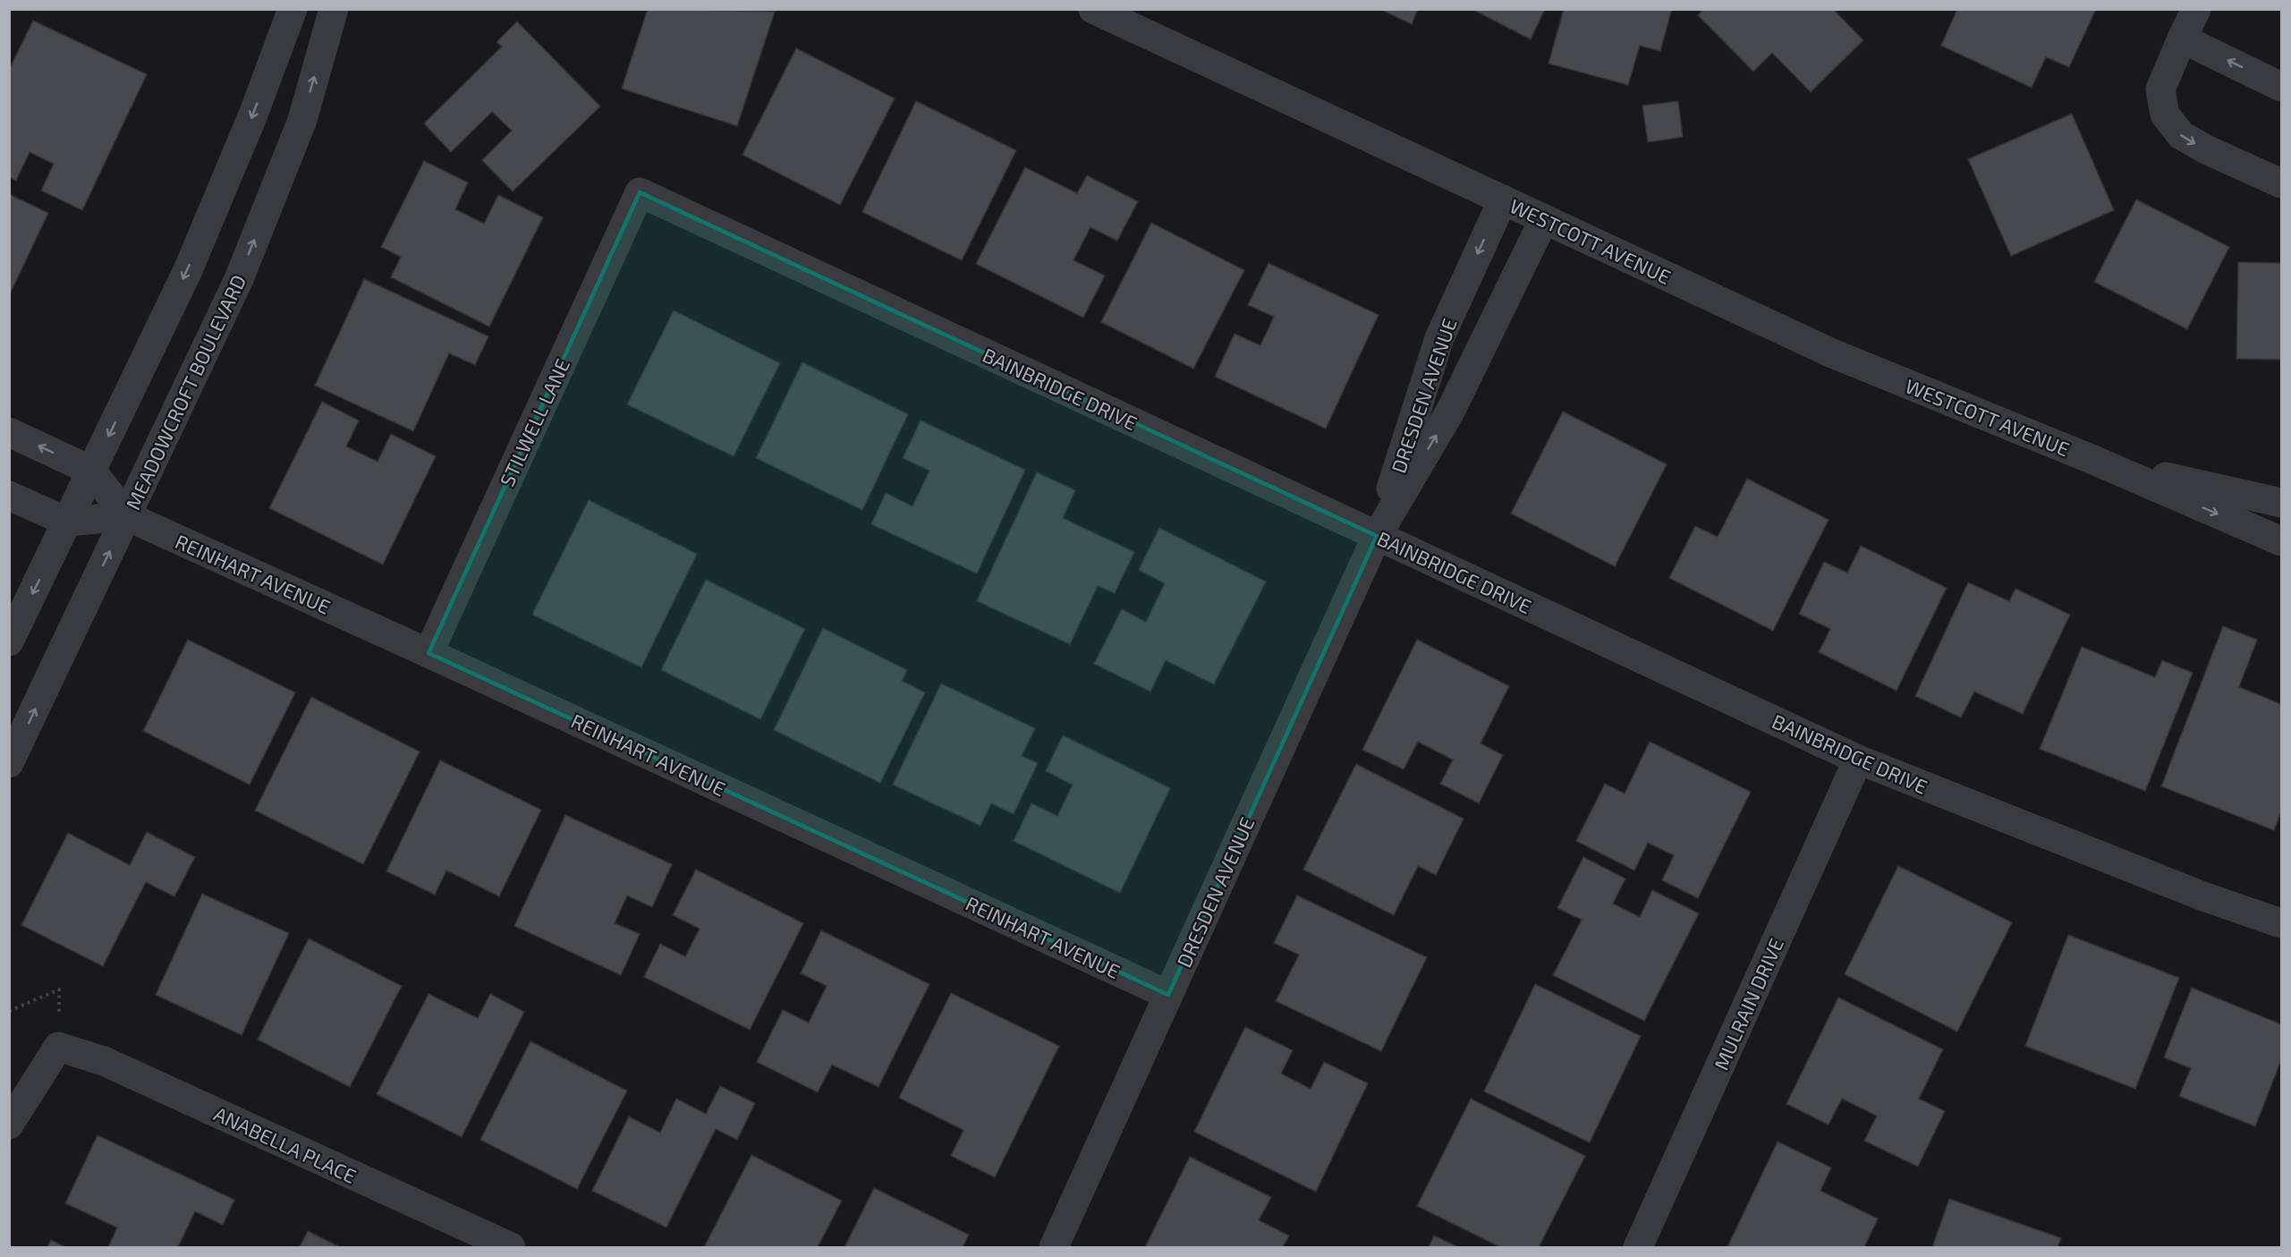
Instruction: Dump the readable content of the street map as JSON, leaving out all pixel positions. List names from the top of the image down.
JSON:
{
  "streets": {
    "street": [
      "WESTCOTT AVENUE",
      "BAINBRIDGE DRIVE",
      "MEADOWCROFT BOULEVARD",
      "DRESDEN AVENUE",
      "STILWELL LANE",
      "REINHART AVENUE",
      "MULRAIN DRIVE",
      "ANABELLA PLACE"
    ]
  },
  "crossings": [
    ["WESTCOTT AVENUE", "DRESDEN AVENUE"],
    ["BAINBRIDGE DRIVE", "DRESDEN AVENUE"],
    ["BAINBRIDGE DRIVE", "STILWELL LANE"],
    ["BAINBRIDGE DRIVE", "MULRAIN DRIVE"],
    ["MEADOWCROFT BOULEVARD", "REINHART AVENUE"],
    ["DRESDEN AVENUE", "REINHART AVENUE"],
    ["STILWELL LANE", "REINHART AVENUE"]
  ]
}
